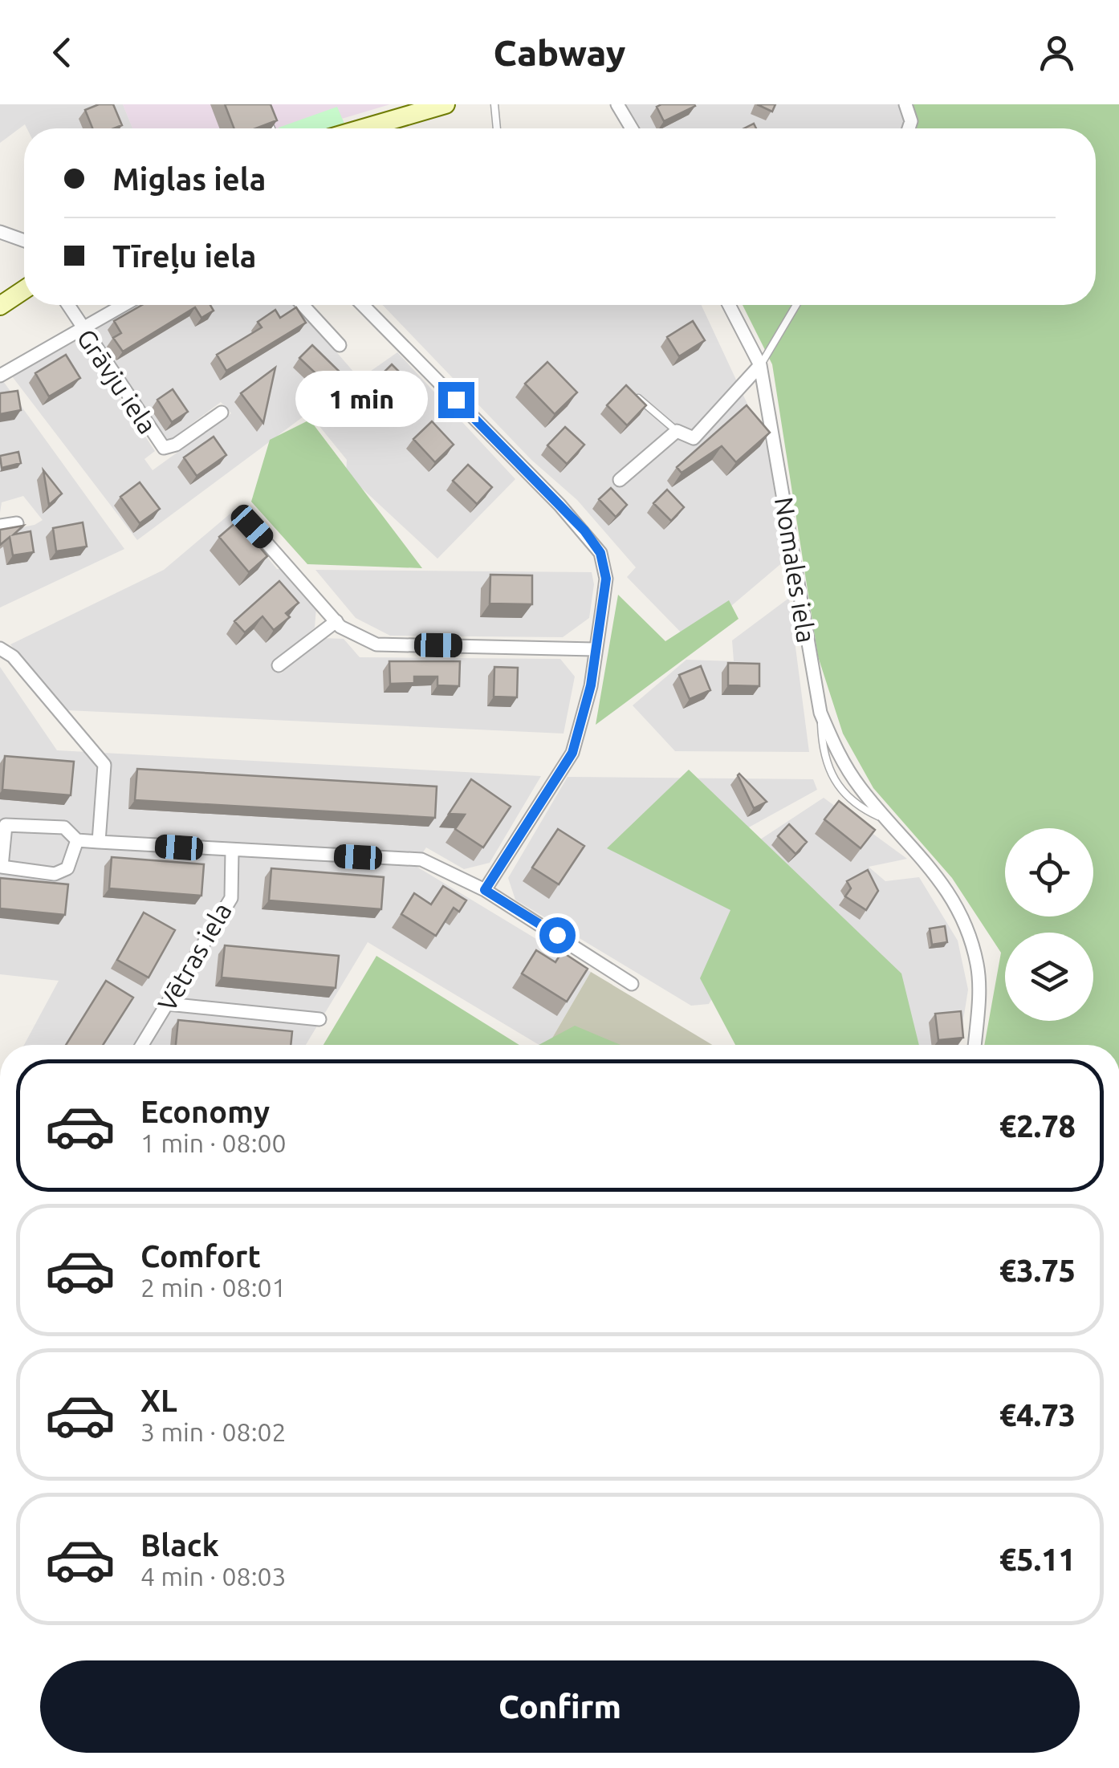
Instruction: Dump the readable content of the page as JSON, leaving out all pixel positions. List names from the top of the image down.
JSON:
{
  "streets": {
    "street": ["Grāvju iela", "Nomales iela", "Vētras iela"]
  },
  "page": {
    "header": "Cabway",
    "banner": ["Miglas iela", "Tīreļu iela"],
    "bubble": "1 min",
    "list": [
      {
        "name": "Economy",
        "note": "1 min · 08:00",
        "value": "€2.78"
      },
      {
        "name": "Comfort",
        "note": "2 min · 08:01",
        "value": "€3.75"
      },
      {
        "name": "XL",
        "note": "3 min · 08:02",
        "value": "€4.73"
      },
      {
        "name": "Black",
        "note": "4 min · 08:03",
        "value": "€5.11"
      }
    ],
    "buttons": "Confirm"
  }
}
